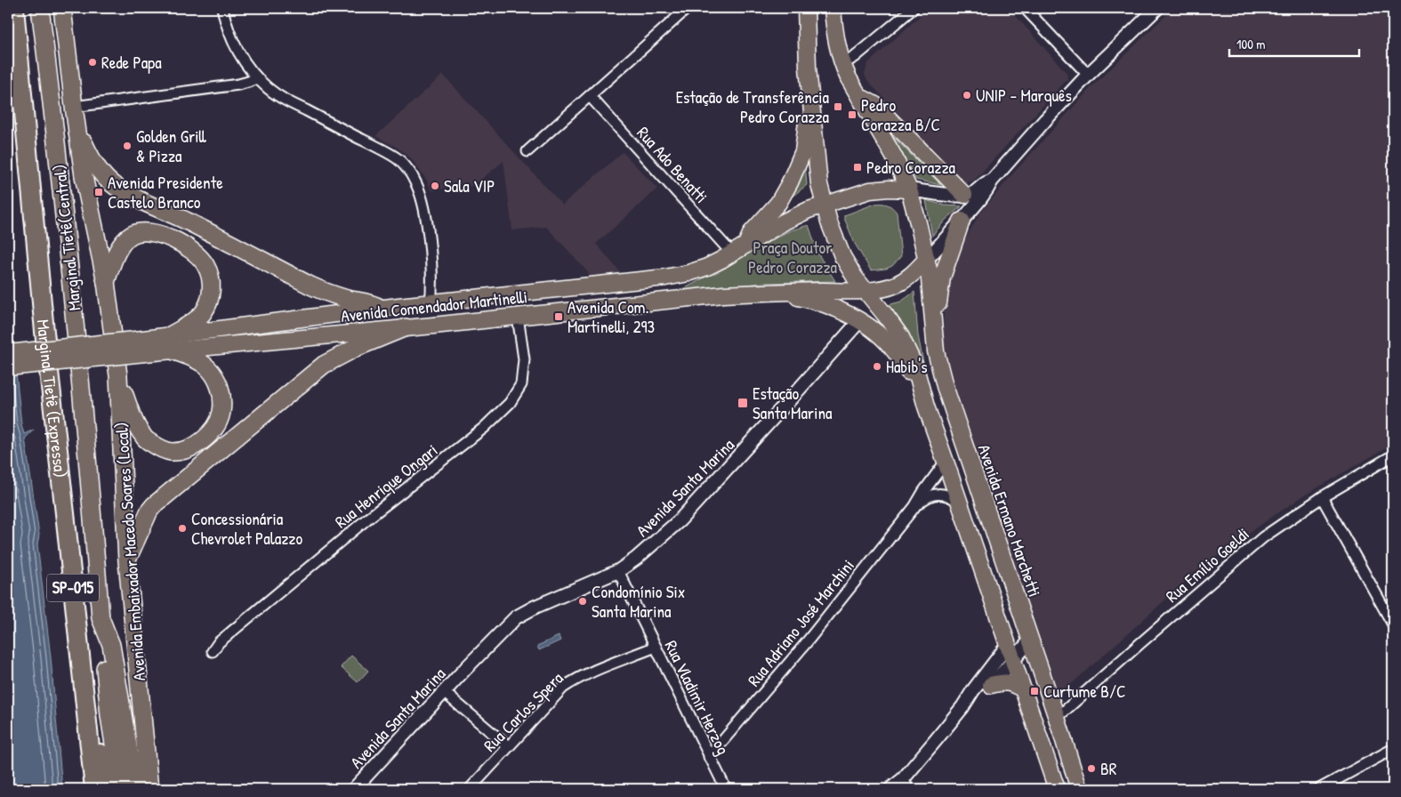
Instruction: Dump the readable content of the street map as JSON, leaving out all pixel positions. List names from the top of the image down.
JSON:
{
  "streets": {
    "highway": [
      "Marginal Tietê(Central)",
      "Marginal Tietê (Expressa)",
      "Avenida Embaixador Macedo Soares (Local)",
      "SP-015"
    ],
    "main road": ["Avenida Comendador Martinelli", "Avenida Ermano Marchetti"],
    "street": [
      "Rua Ado Benatti",
      "Rua Henrique Ongari",
      "Avenida Santa Marina",
      "Rua Emílio Goeldi",
      "Rua Adriano José Marchini",
      "Rua Vladimir Herzog",
      "Rua Carlos Spera"
    ]
  },
  "crossings": [
    ["Rua Ado Benatti", "Avenida Comendador Martinelli"],
    ["Avenida Comendador Martinelli", "Rua Henrique Ongari"],
    ["Avenida Comendador Martinelli", "Avenida Ermano Marchetti"],
    ["Avenida Santa Marina", "Rua Vladimir Herzog"],
    ["Avenida Ermano Marchetti", "Rua Emílio Goeldi"],
    ["Rua Adriano José Marchini", "Rua Vladimir Herzog"],
    ["Rua Vladimir Herzog", "Rua Carlos Spera"]
  ],
  "parks": ["Praça Doutor Pedro Corazza"],
  "places": {
    "other": [
      "Rede Papa",
      "UNIP - Marquês",
      "Golden Grill & Pizza",
      "Sala VIP",
      "Habib's",
      "Concessionária Chevrolet Palazzo",
      "Condomínio Six Santa Marina",
      "BR"
    ],
    "transit": [
      "Estação de Transferência Pedro Corazza",
      "Pedro Corazza B/C",
      "Pedro Corazza",
      "Avenida Presidente Castelo Branco",
      "Avenida Com. Martinelli, 293",
      "Estação Santa Marina",
      "Curtume B/C"
    ]
  },
  "scale_bar": "100 m"
}
